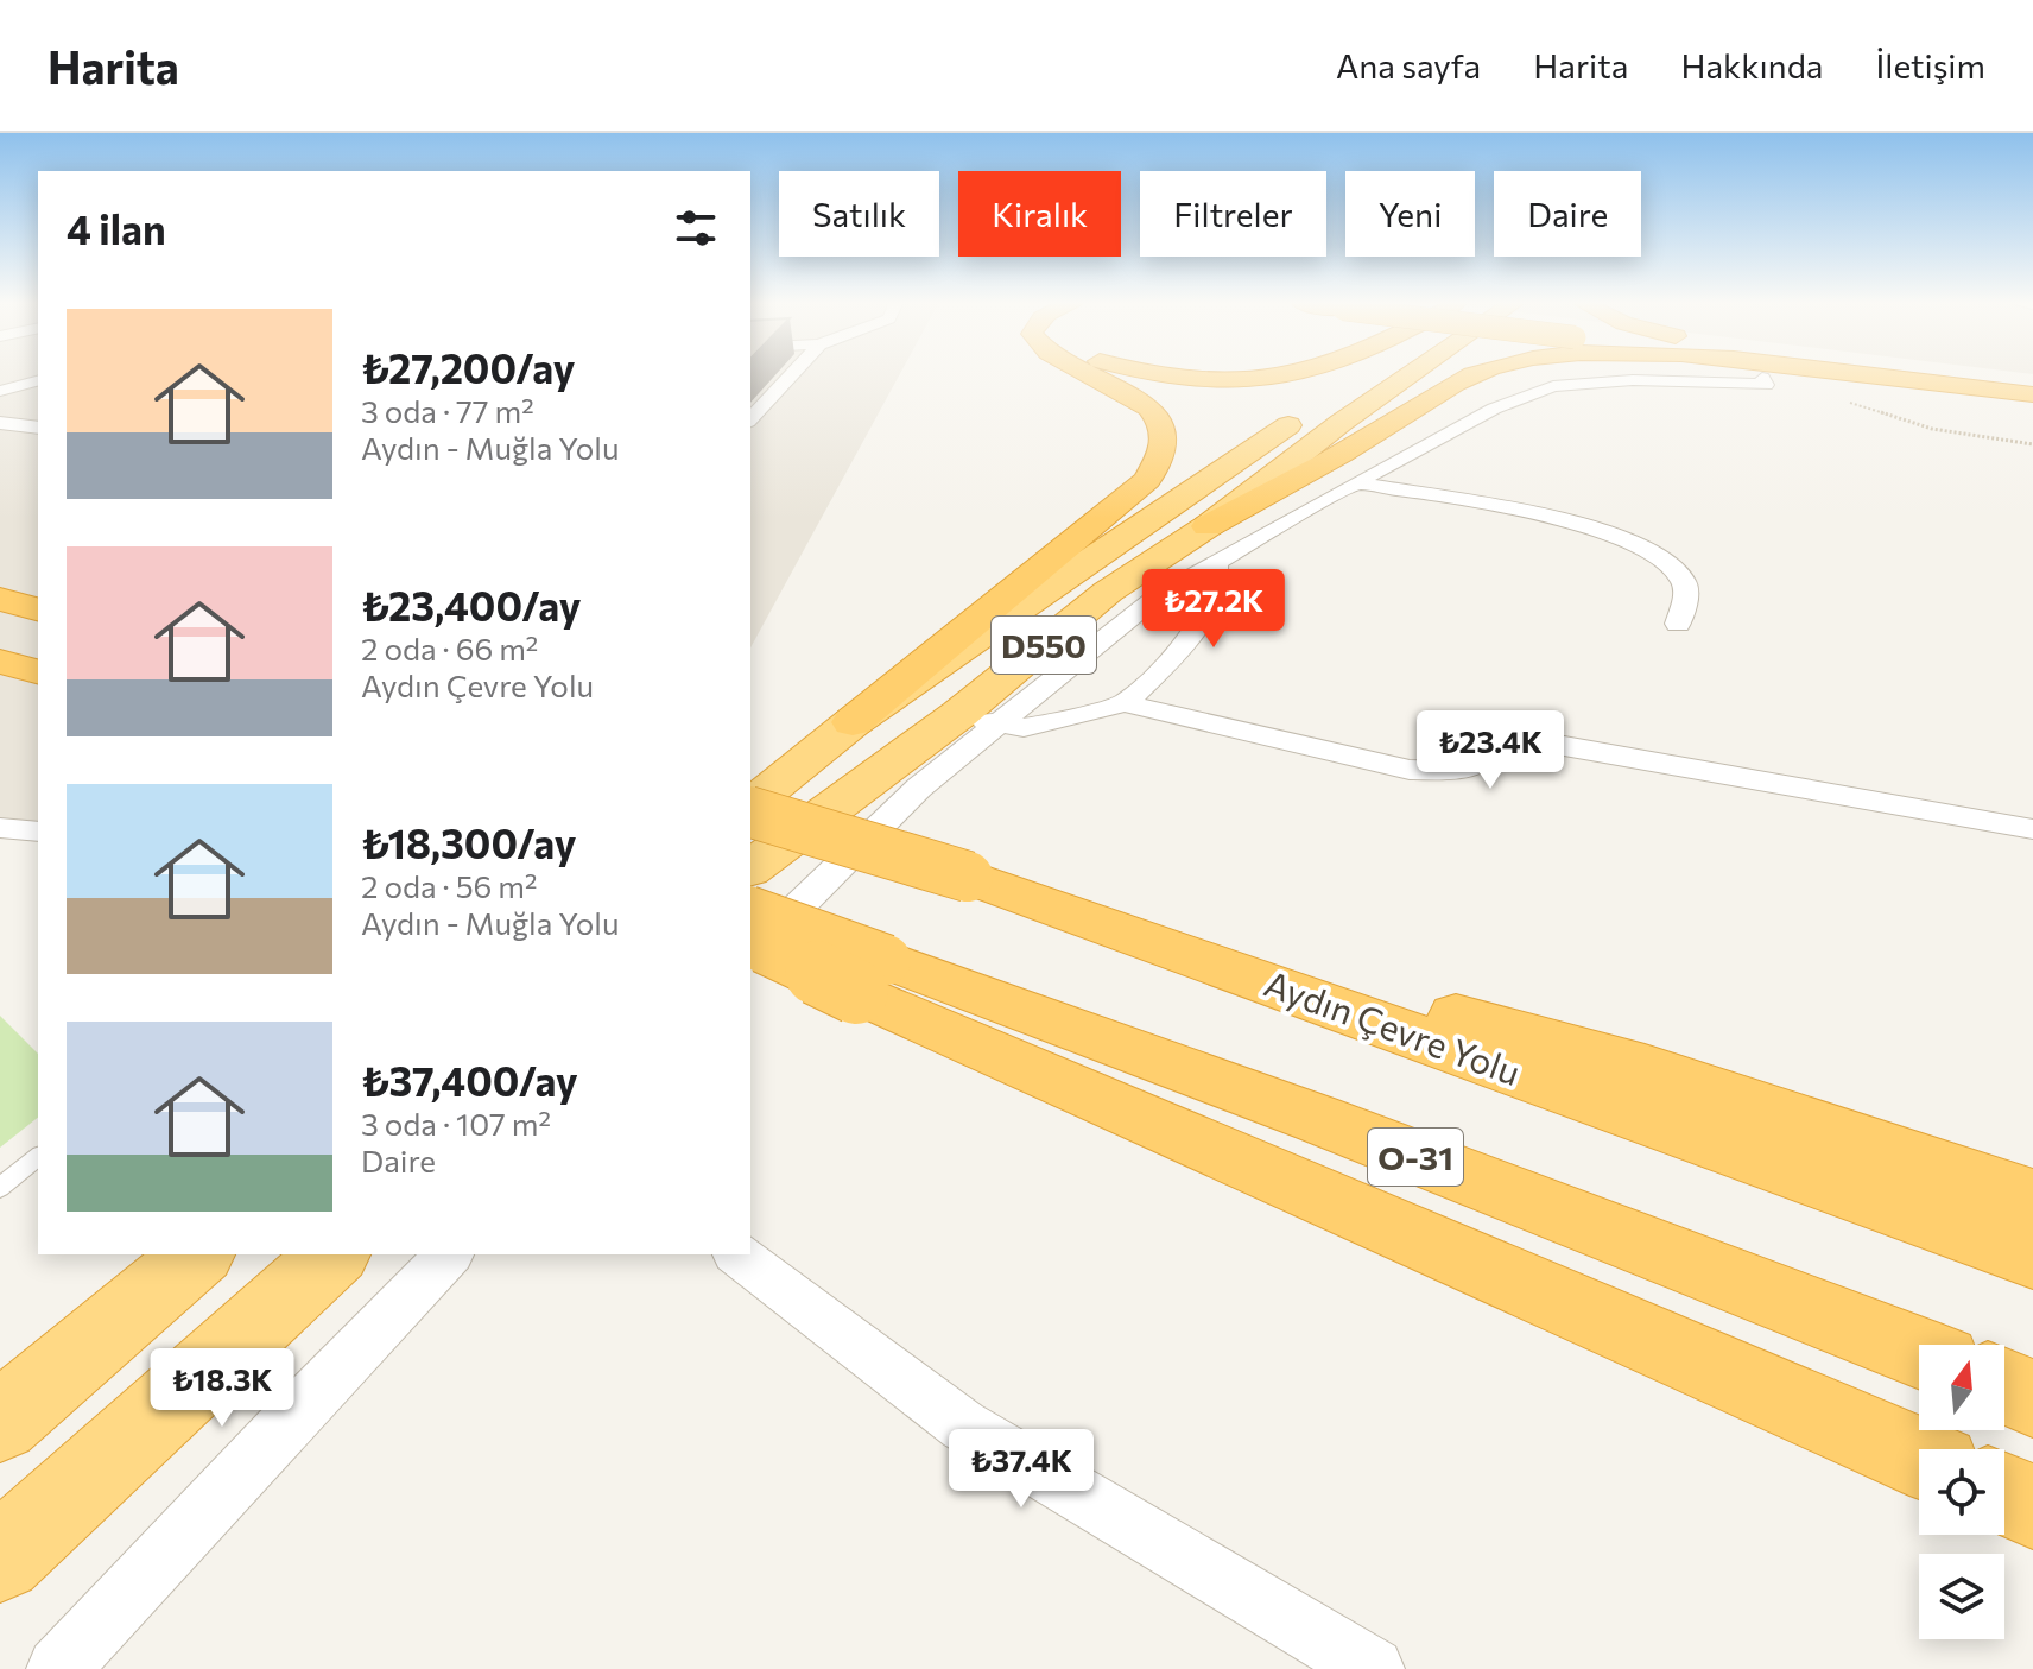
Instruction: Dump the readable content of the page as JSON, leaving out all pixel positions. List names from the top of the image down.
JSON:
{
  "streets": {
    "highway": ["D550", "Aydın Çevre Yolu", "O-31"]
  },
  "north": "top",
  "page": {
    "header": "Harita",
    "nav": [
      "Ana sayfa",
      "Harita",
      "Hakkında",
      "İletişim"
    ],
    "chip": [
      "Satılık",
      "Kiralık",
      "Filtreler",
      "Yeni",
      "Daire"
    ],
    "heading": "4 ilan",
    "list": [
      {
        "name": "₺27,200/ay",
        "note": "3 oda · 77 m² · Aydın - Muğla Yolu"
      },
      {
        "name": "₺23,400/ay",
        "note": "2 oda · 66 m² · Aydın Çevre Yolu"
      },
      {
        "name": "₺18,300/ay",
        "note": "2 oda · 56 m² · Aydın - Muğla Yolu"
      },
      {
        "name": "₺37,400/ay",
        "note": "3 oda · 107 m² · Daire"
      }
    ],
    "price": [
      "₺27.2K",
      "₺23.4K",
      "₺18.3K",
      "₺37.4K"
    ]
  }
}
